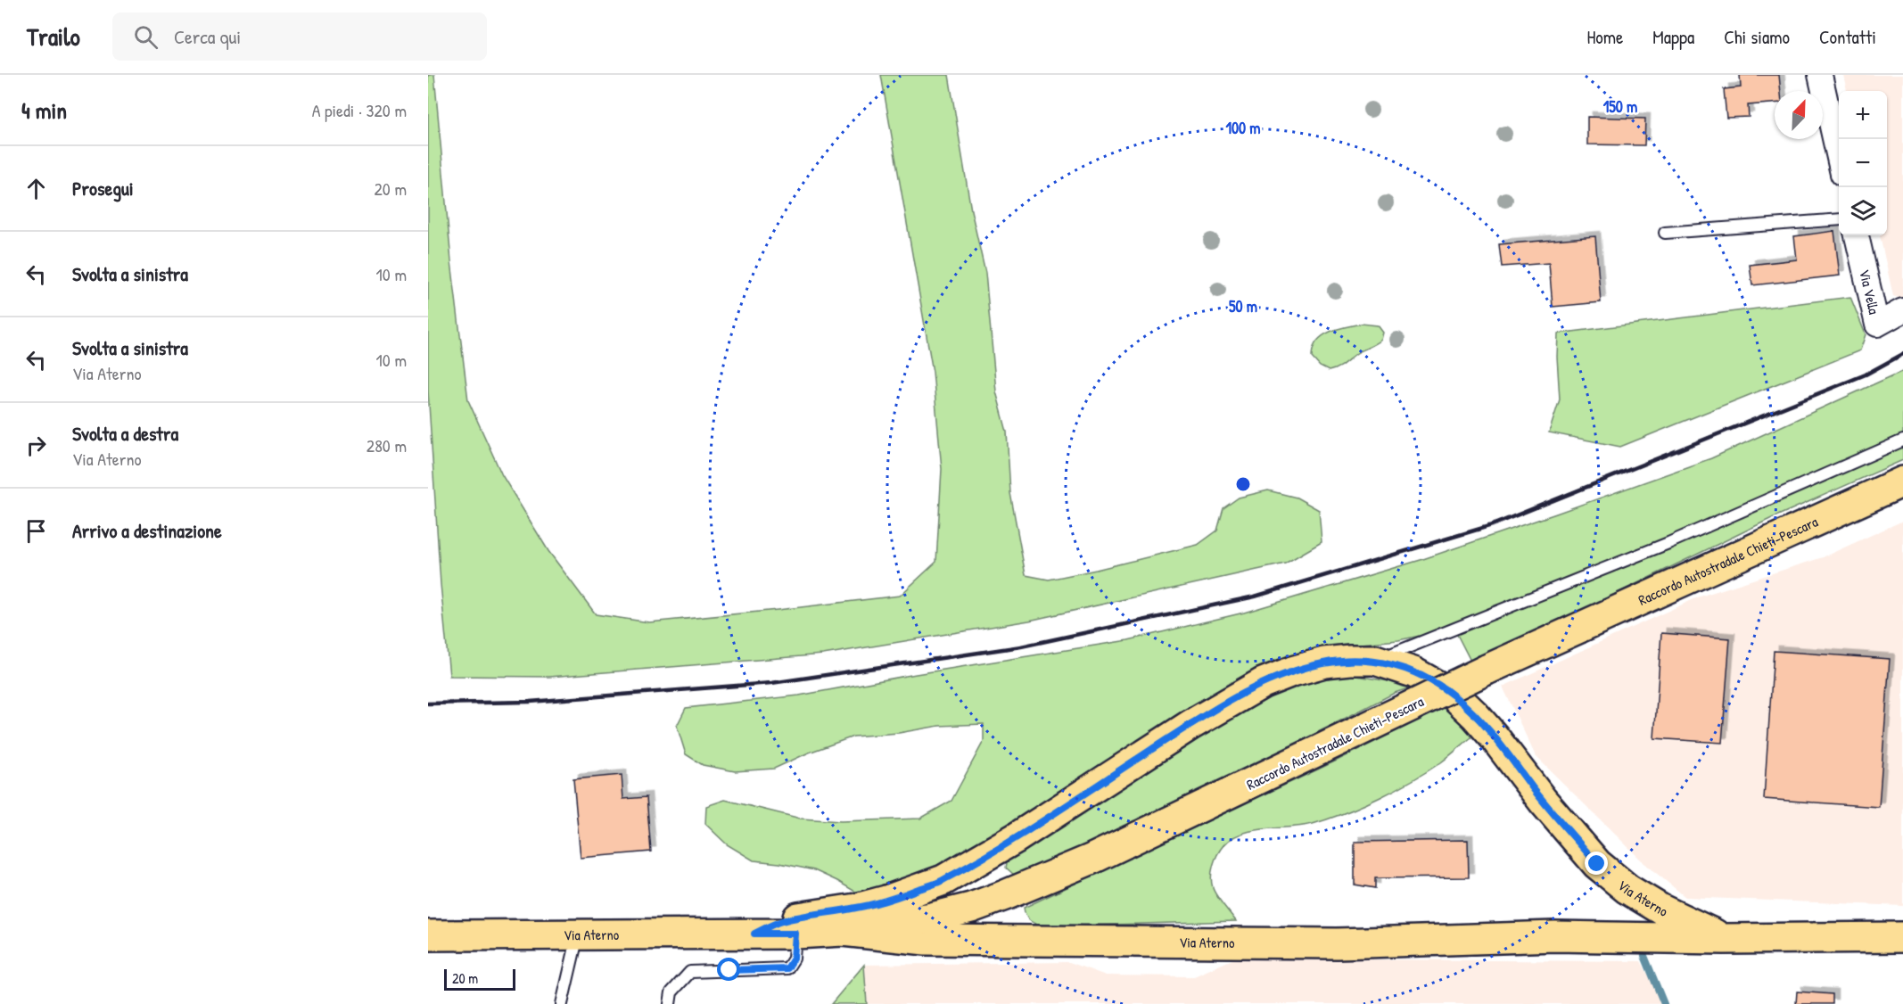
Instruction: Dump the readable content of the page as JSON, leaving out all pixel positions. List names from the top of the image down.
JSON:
{
  "streets": {
    "main road": ["Raccordo Autostradale Chieti-Pescara", "Via Aterno"],
    "street": ["Via Vella"]
  },
  "crossings": [
    ["Raccordo Autostradale Chieti-Pescara", "Via Aterno"]
  ],
  "scale_bar": "20 m",
  "north": "top right",
  "page": {
    "header": "Trailo",
    "search": "Cerca qui",
    "nav": [
      "Home",
      "Mappa",
      "Chi siamo",
      "Contatti"
    ],
    "heading": ["4 min", "A piedi · 320 m"],
    "map_buttons": ["+", "−"],
    "list": [
      ["Prosegui", "20 m"],
      ["Svolta a sinistra", "10 m"],
      ["Svolta a sinistra", "Via Aterno", "10 m"],
      ["Svolta a destra", "Via Aterno", "280 m"],
      "Arrivo a destinazione"
    ],
    "scale": "20 m"
  },
  "rings": ["150 m", "100 m", "50 m"]
}
